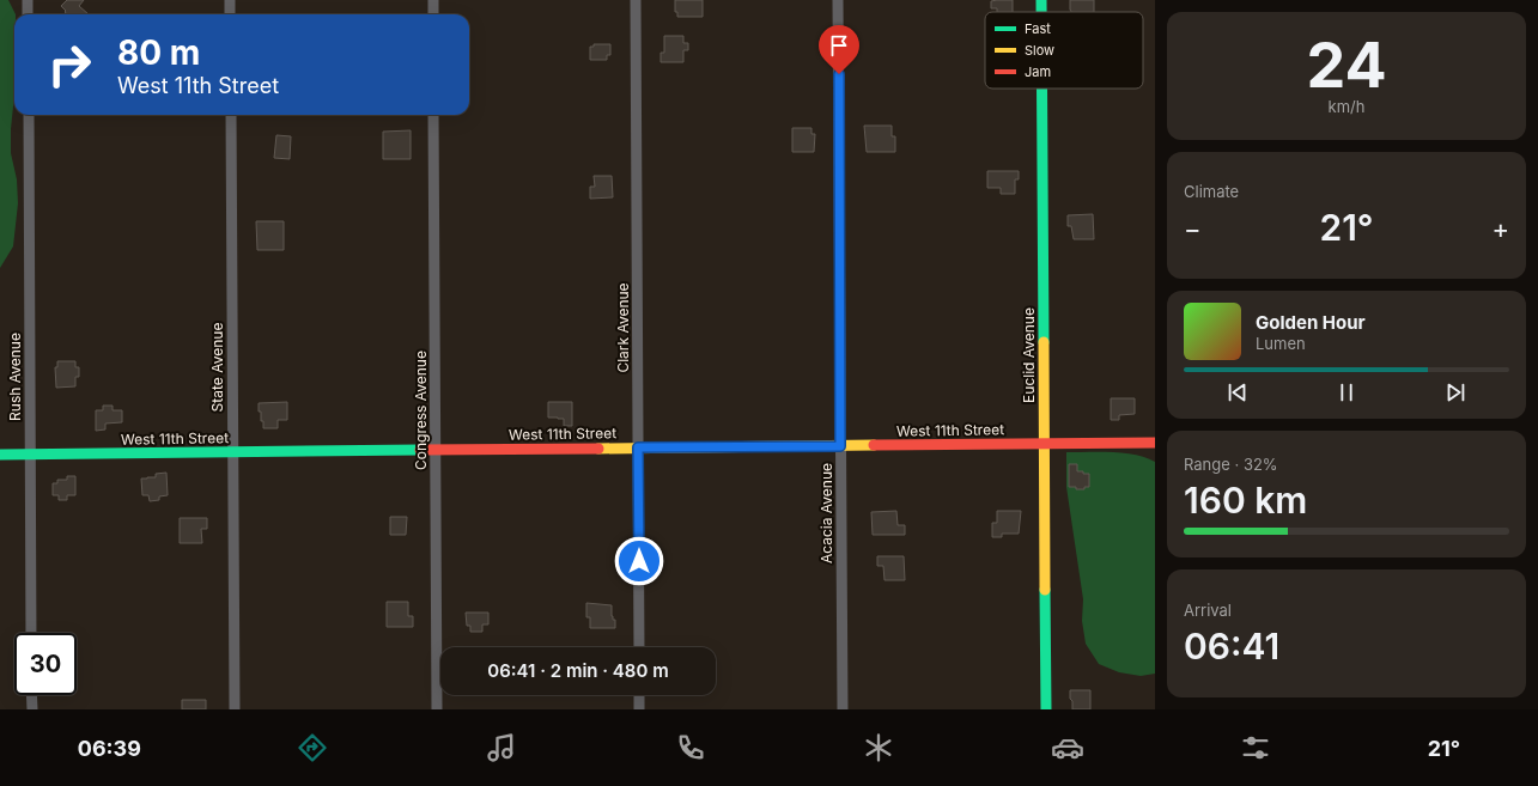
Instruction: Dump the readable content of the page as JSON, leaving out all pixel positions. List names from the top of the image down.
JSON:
{
  "streets": {
    "street": [
      "Clark Avenue",
      "Euclid Avenue",
      "State Avenue",
      "Rush Avenue",
      "Congress Avenue",
      "West 11th Street",
      "Acacia Avenue"
    ]
  },
  "crossings": [
    ["Clark Avenue", "West 11th Street"],
    ["Euclid Avenue", "West 11th Street"],
    ["State Avenue", "West 11th Street"],
    ["Rush Avenue", "West 11th Street"],
    ["Congress Avenue", "West 11th Street"],
    ["West 11th Street", "Acacia Avenue"]
  ],
  "legend": ["Fast", "Slow", "Jam"],
  "page": {
    "tile": [
      ["24", "km/h"],
      "Climate",
      ["Range · 32%", "160 km"],
      ["Arrival", "06:41"]
    ],
    "turn": ["80 m", "West 11th Street"],
    "heat": ["−", "21°", "+"],
    "song": ["Golden Hour", "Lumen"],
    "limit": "30",
    "trip": "06:41 · 2 min · 480 m",
    "tabs": ["06:39", "21°"]
  }
}
